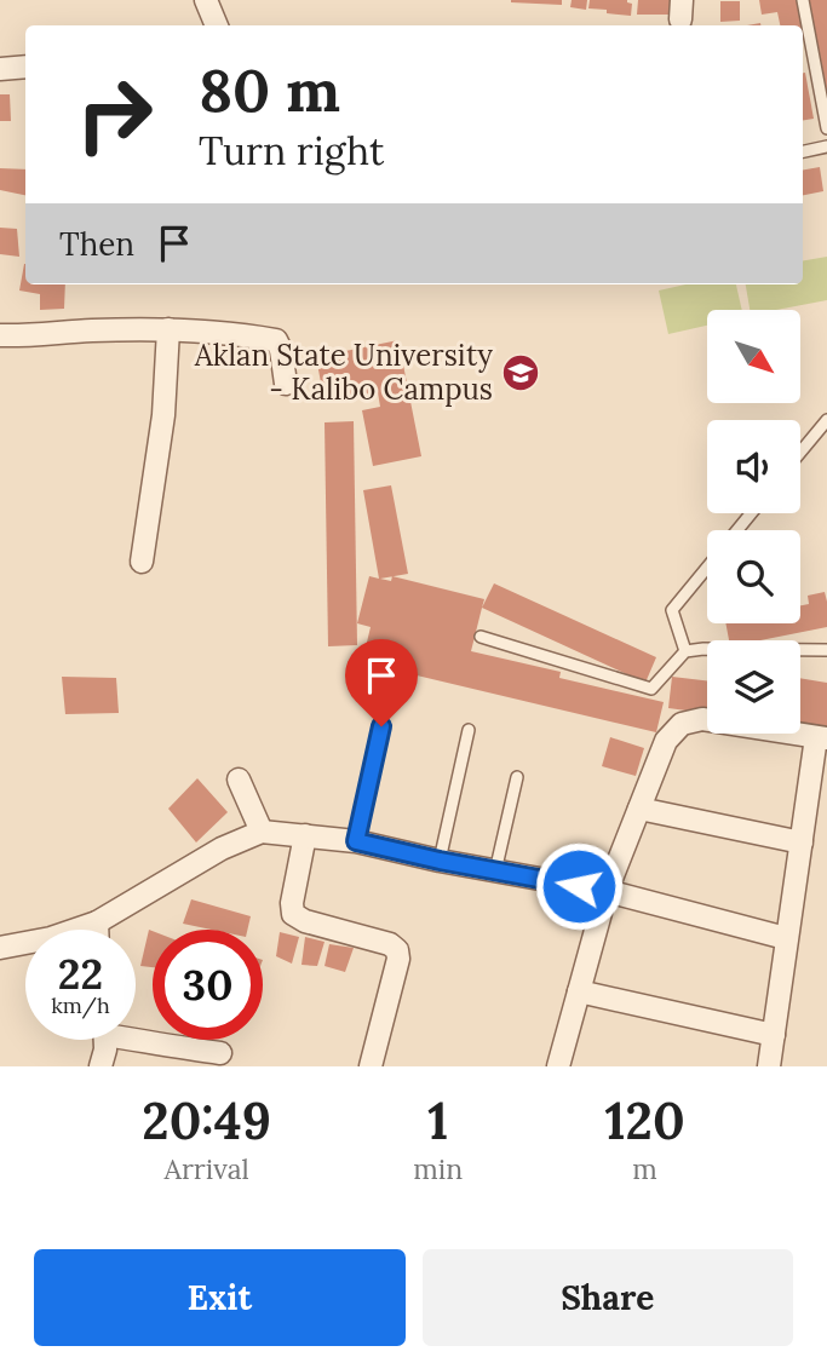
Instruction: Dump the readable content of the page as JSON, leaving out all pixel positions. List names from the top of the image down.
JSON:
{
  "places": {
    "school or university": ["Aklan State University - Kalibo Campus"]
  },
  "north": "bottom right",
  "page": {
    "turn": ["80 m", "Turn right"],
    "then": "Then",
    "speed": "22 km/h",
    "limit": "30",
    "eta": [
      "20:49",
      "Arrival",
      "1",
      "min",
      "120",
      "m"
    ],
    "buttons": ["Exit", "Share"]
  }
}
